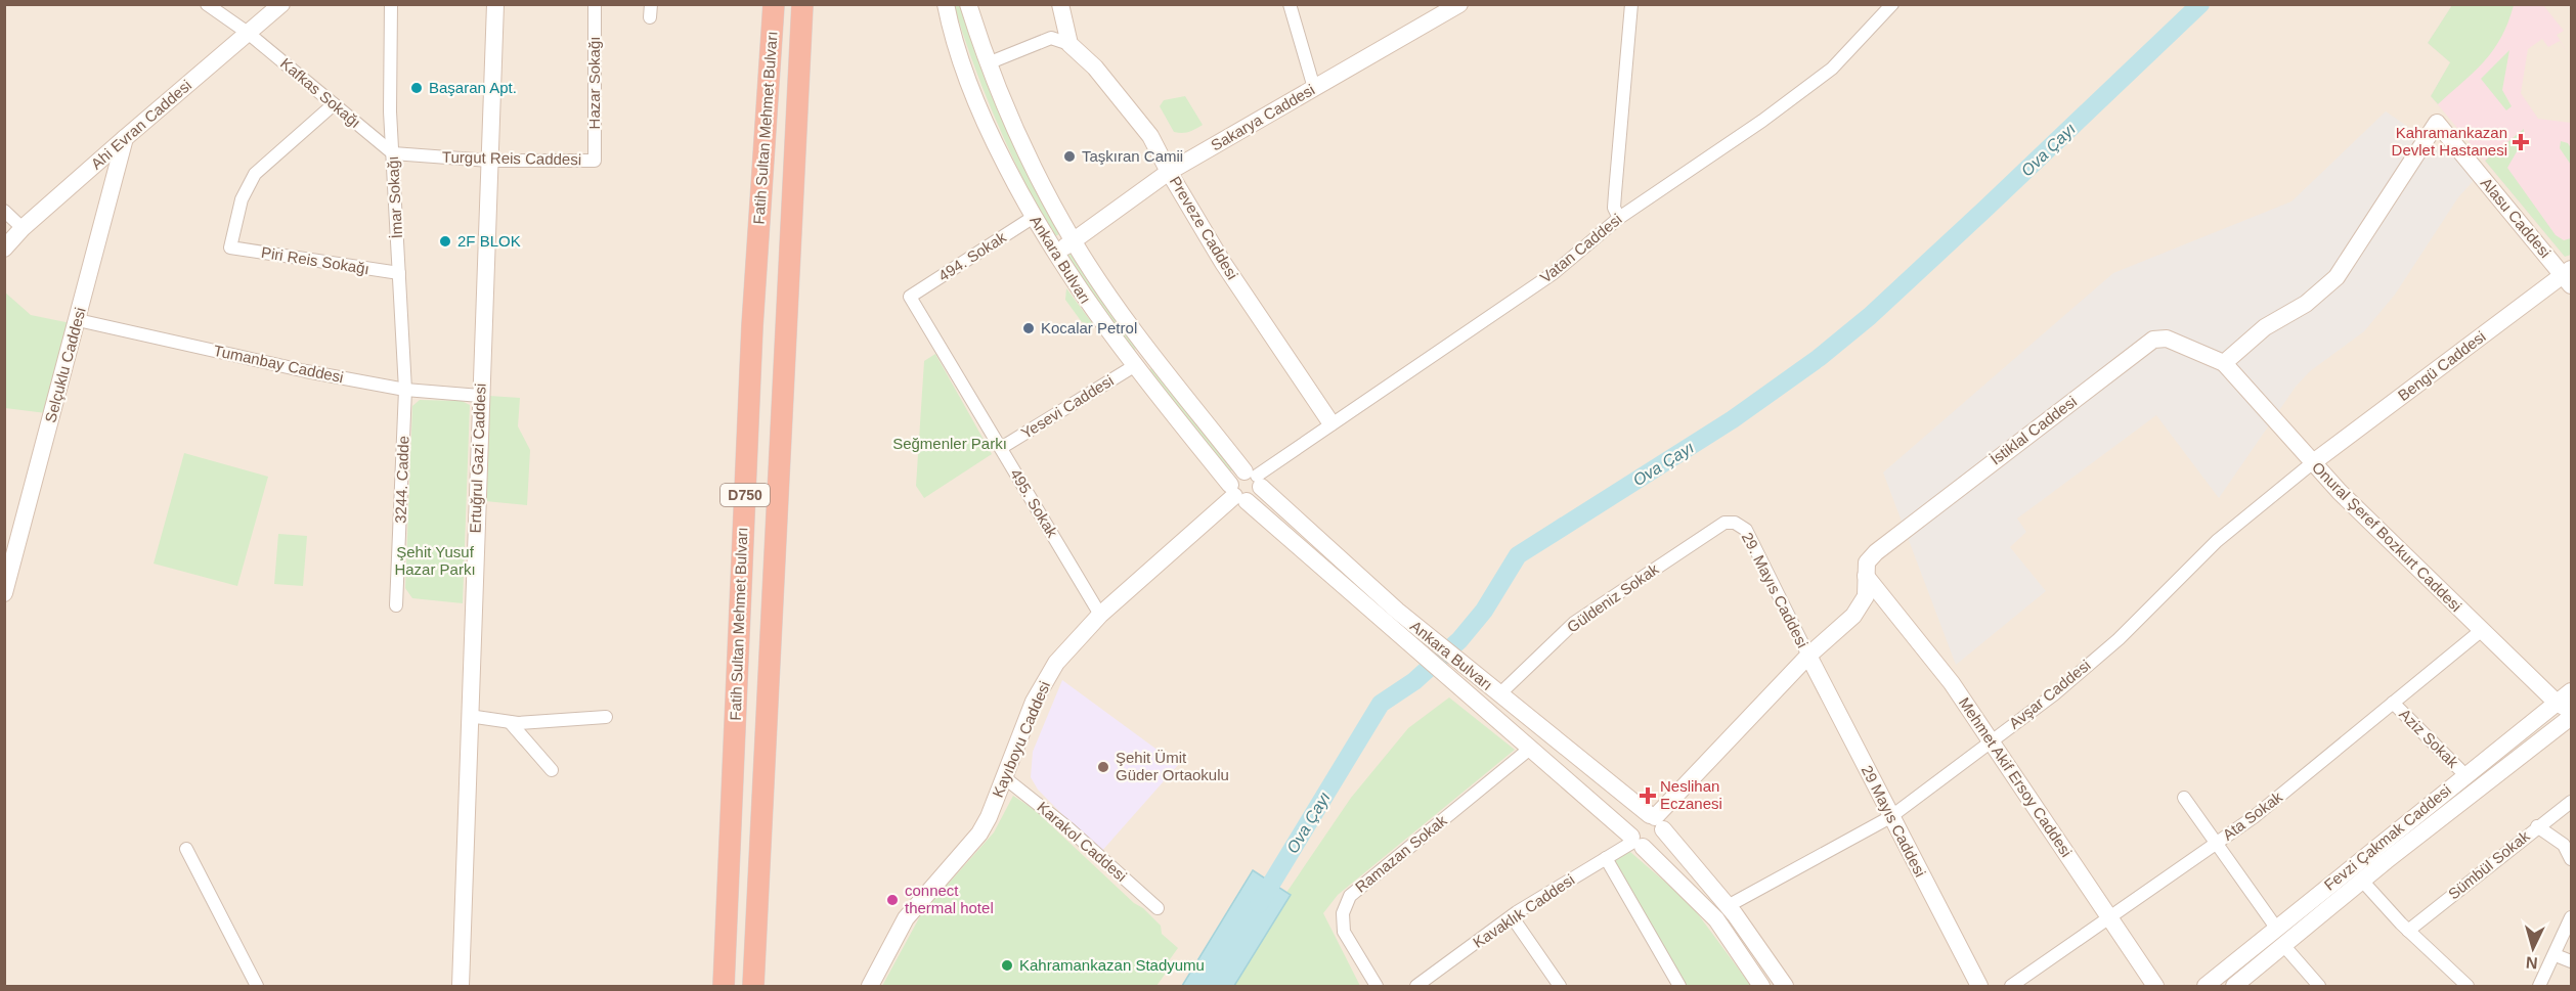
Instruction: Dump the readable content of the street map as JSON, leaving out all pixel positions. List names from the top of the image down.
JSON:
{
  "streets": {
    "highway": ["Fatih Sultan Mehmet Bulvarı", "D750"],
    "street": [
      "Hazar Sokağı",
      "Kafkas Sokağı",
      "Sakarya Caddesi",
      "Ahi Evran Caddesi",
      "Turgut Reis Caddesi",
      "İmar Sokağı",
      "Alasu Caddesi",
      "Preveze Caddesi",
      "Vatan Caddesi",
      "494. Sokak",
      "Ankara Bulvarı",
      "Piri Reis Sokağı",
      "Tumanbay Caddesi",
      "Selçuklu Caddesi",
      "Bengü Caddesi",
      "Yesevi Caddesi",
      "İstiklal Caddesi",
      "Ertuğrul Gazi Caddesi",
      "3244. Cadde",
      "495. Sokak",
      "Onural Şeref Bozkurt Caddesi",
      "29. Mayıs Caddesi",
      "Güldeniz Sokak",
      "Avşar Caddesi",
      "Aziz Sokak",
      "Kayıboyu Caddesi",
      "Mehmet Akif Ersoy Caddesi",
      "Ata Sokak",
      "29 Mayıs Caddesi",
      "Fevzi Çakmak Caddesi",
      "Karakol Caddesi",
      "Ramazan Sokak",
      "Sümbül Sokak",
      "Kavaklık Caddesi"
    ]
  },
  "crossings": [
    ["Hazar Sokağı", "Turgut Reis Caddesi"],
    ["Kafkas Sokağı", "Ahi Evran Caddesi"],
    ["Kafkas Sokağı", "Turgut Reis Caddesi"],
    ["Kafkas Sokağı", "İmar Sokağı"],
    ["Kafkas Sokağı", "Piri Reis Sokağı"],
    ["Sakarya Caddesi", "Preveze Caddesi"],
    ["Sakarya Caddesi", "Ankara Bulvarı"],
    ["Ahi Evran Caddesi", "Selçuklu Caddesi"],
    ["Turgut Reis Caddesi", "İmar Sokağı"],
    ["Turgut Reis Caddesi", "Ertuğrul Gazi Caddesi"],
    ["İmar Sokağı", "Piri Reis Sokağı"],
    ["İmar Sokağı", "Tumanbay Caddesi"],
    ["İmar Sokağı", "3244. Cadde"],
    ["Alasu Caddesi", "Bengü Caddesi"],
    ["Alasu Caddesi", "İstiklal Caddesi"],
    ["Alasu Caddesi", "Onural Şeref Bozkurt Caddesi"],
    ["Preveze Caddesi", "Vatan Caddesi"],
    ["Vatan Caddesi", "Ankara Bulvarı"],
    ["494. Sokak", "Ankara Bulvarı"],
    ["494. Sokak", "495. Sokak"],
    ["Ankara Bulvarı", "Yesevi Caddesi"],
    ["Ankara Bulvarı", "İstiklal Caddesi"],
    ["Ankara Bulvarı", "Güldeniz Sokak"],
    ["Ankara Bulvarı", "Avşar Caddesi"],
    ["Ankara Bulvarı", "Kayıboyu Caddesi"],
    ["Ankara Bulvarı", "Ramazan Sokak"],
    ["Ankara Bulvarı", "Kavaklık Caddesi"],
    ["Tumanbay Caddesi", "Selçuklu Caddesi"],
    ["Tumanbay Caddesi", "Ertuğrul Gazi Caddesi"],
    ["Tumanbay Caddesi", "3244. Cadde"],
    ["Bengü Caddesi", "Onural Şeref Bozkurt Caddesi"],
    ["Bengü Caddesi", "Avşar Caddesi"],
    ["Yesevi Caddesi", "495. Sokak"],
    ["İstiklal Caddesi", "Onural Şeref Bozkurt Caddesi"],
    ["İstiklal Caddesi", "29. Mayıs Caddesi"],
    ["İstiklal Caddesi", "Mehmet Akif Ersoy Caddesi"],
    ["İstiklal Caddesi", "29 Mayıs Caddesi"],
    ["495. Sokak", "Kayıboyu Caddesi"],
    ["Onural Şeref Bozkurt Caddesi", "Avşar Caddesi"],
    ["Onural Şeref Bozkurt Caddesi", "Ata Sokak"],
    ["Onural Şeref Bozkurt Caddesi", "Fevzi Çakmak Caddesi"],
    ["29. Mayıs Caddesi", "Güldeniz Sokak"],
    ["29. Mayıs Caddesi", "29 Mayıs Caddesi"],
    ["Avşar Caddesi", "Mehmet Akif Ersoy Caddesi"],
    ["Avşar Caddesi", "29 Mayıs Caddesi"],
    ["Aziz Sokak", "Ata Sokak"],
    ["Aziz Sokak", "Fevzi Çakmak Caddesi"],
    ["Kayıboyu Caddesi", "Karakol Caddesi"],
    ["Mehmet Akif Ersoy Caddesi", "Ata Sokak"]
  ],
  "water": ["Ova Çayı"],
  "parks": ["Seğmenler Parkı", "Şehit Yusuf Hazar Parkı"],
  "places": {
    "other": [
      "Başaran Apt.",
      "Taşkıran Camii",
      "2F BLOK",
      "Kocalar Petrol",
      "Şehit Ümit Güder Ortaokulu",
      "connect thermal hotel",
      "Kahramankazan Stadyumu"
    ],
    "health": ["Kahramankazan Devlet Hastanesi", "Neslihan Eczanesi"]
  },
  "north": "bottom"
}
